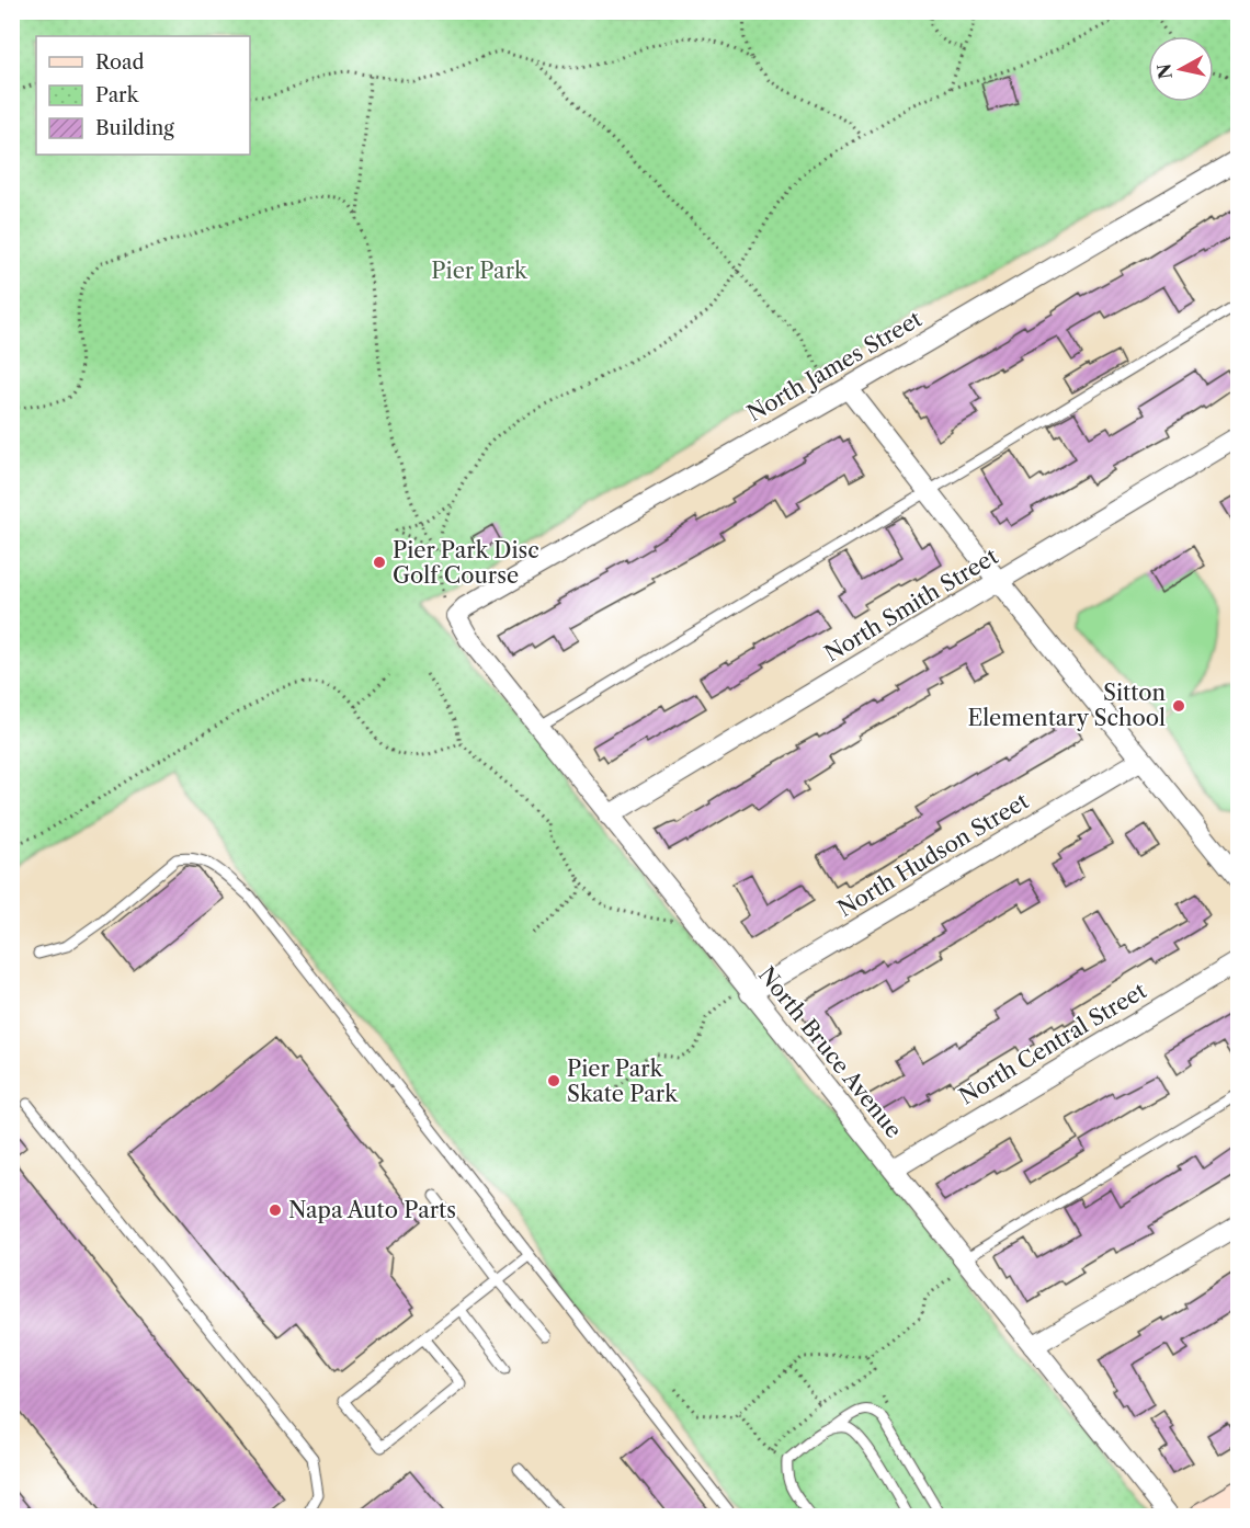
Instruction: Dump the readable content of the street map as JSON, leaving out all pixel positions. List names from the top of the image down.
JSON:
{
  "streets": {
    "street": [
      "North James Street",
      "North Smith Street",
      "North Hudson Street",
      "North Central Street",
      "North Bruce Avenue"
    ]
  },
  "crossings": [
    ["North James Street", "North Bruce Avenue"],
    ["North Smith Street", "North Bruce Avenue"],
    ["North Hudson Street", "North Bruce Avenue"],
    ["North Central Street", "North Bruce Avenue"]
  ],
  "parks": ["Pier Park"],
  "places": [
    "Pier Park Disc Golf Course",
    "Sitton Elementary School",
    "Pier Park Skate Park",
    "Napa Auto Parts"
  ],
  "legend": ["Road", "Park", "Building"],
  "north": "left"
}
